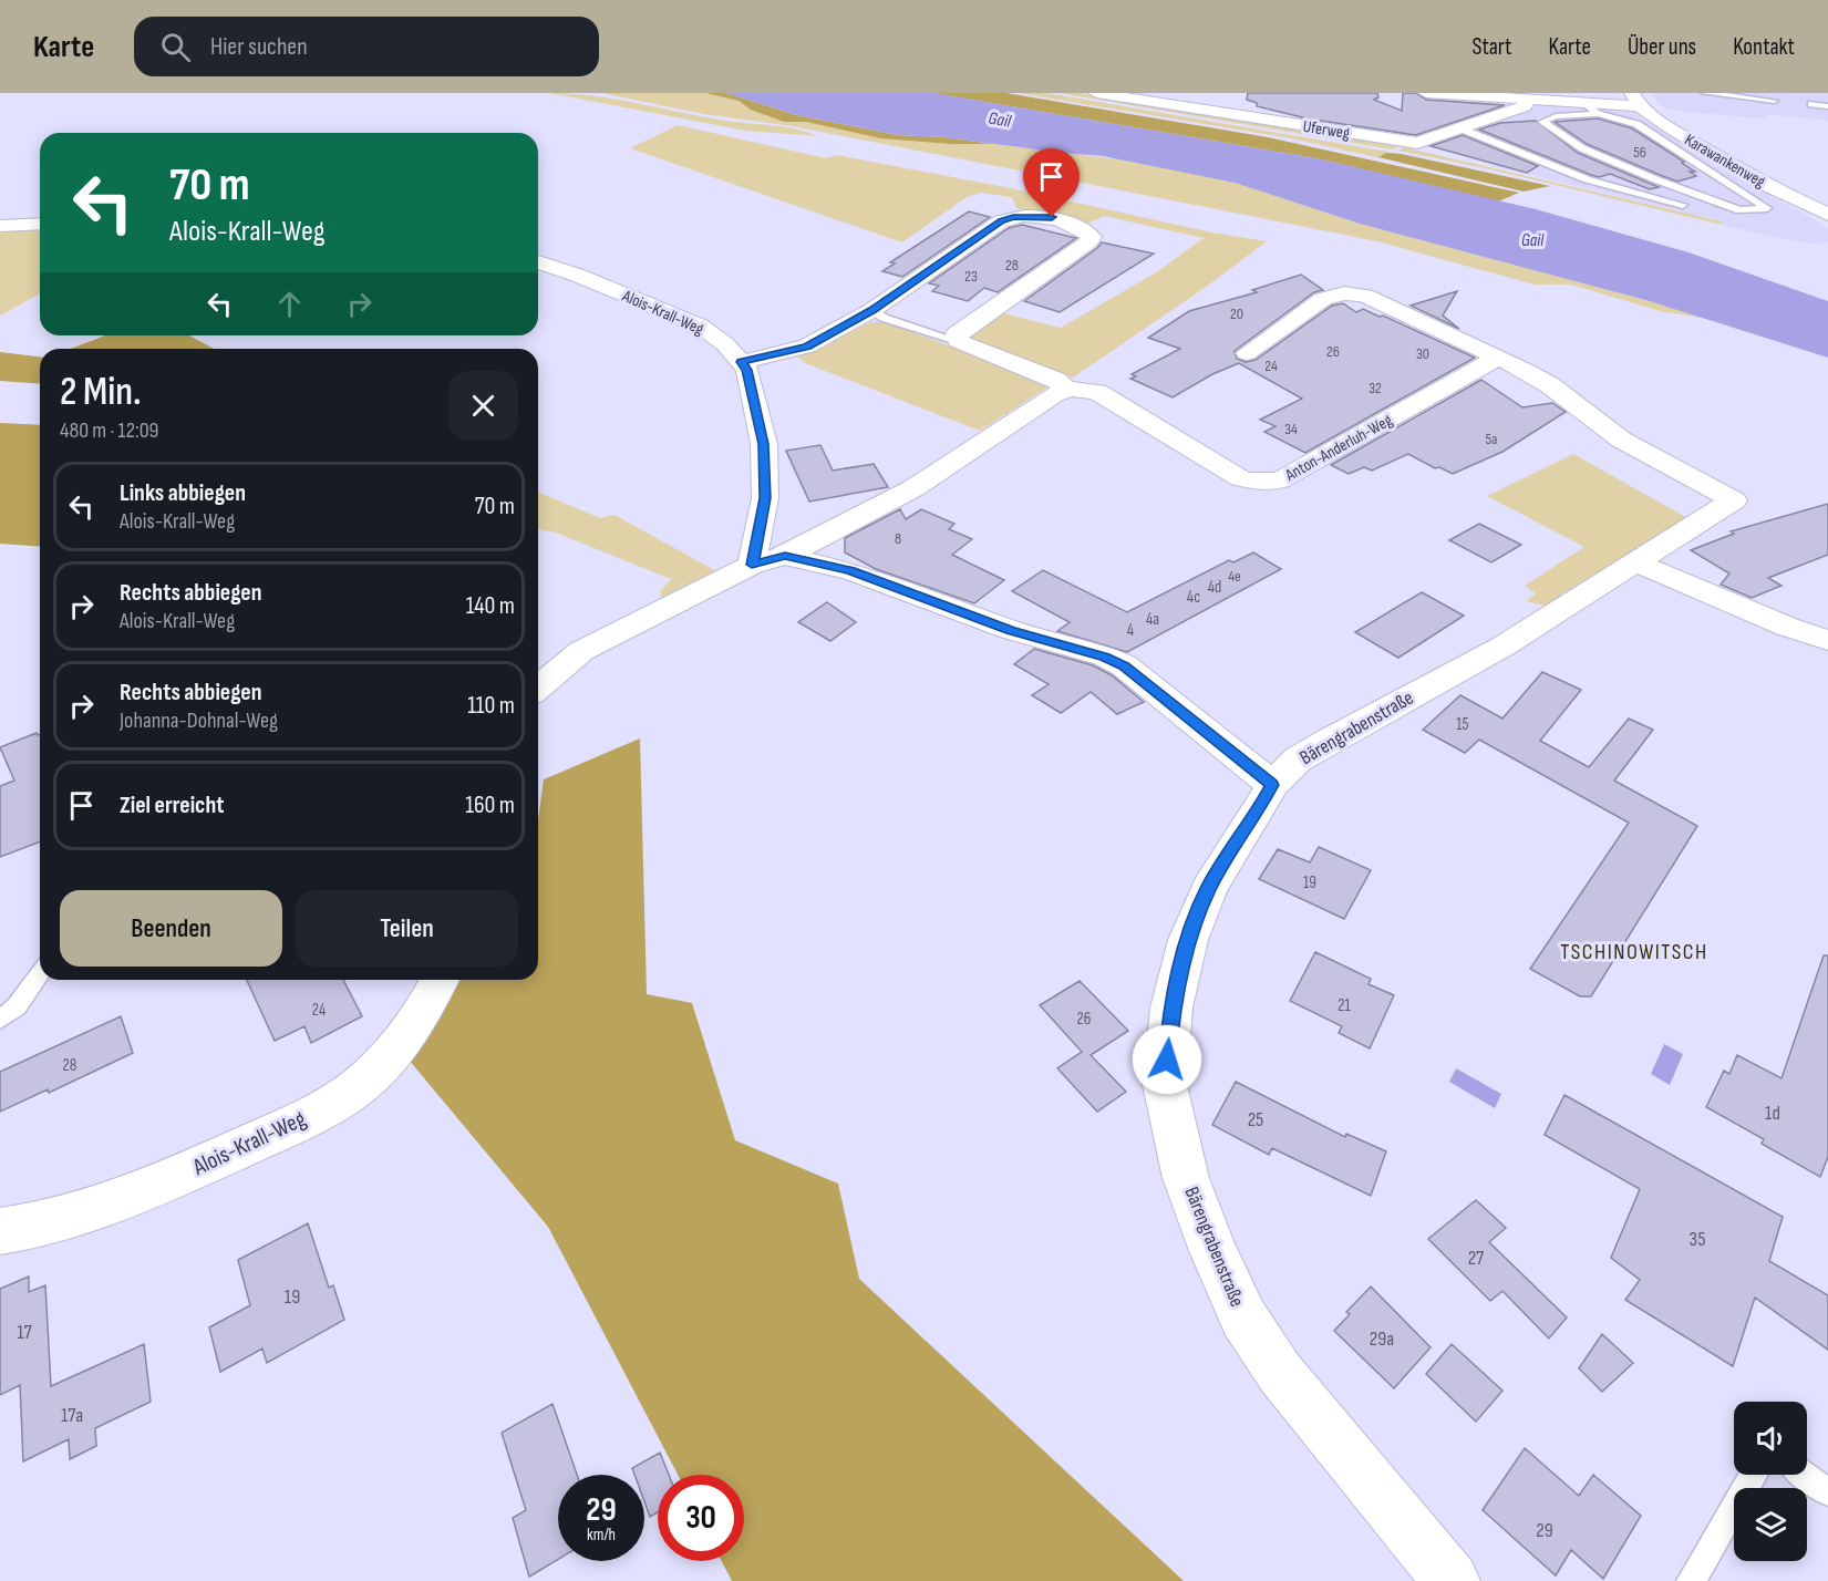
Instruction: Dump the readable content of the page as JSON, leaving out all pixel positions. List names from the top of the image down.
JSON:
{
  "streets": {
    "street": [
      "Uferweg",
      "Karawankenweg",
      "Alois-Krall-Weg",
      "Anton-Anderluh-Weg",
      "Bärengrabenstraße"
    ]
  },
  "districts": ["TSCHINOWITSCH"],
  "water": ["Gail"],
  "house_numbers": [
    "56",
    "28",
    "23",
    "20",
    "26",
    "30",
    "24",
    "32",
    "34",
    "5a",
    "8",
    "4e",
    "4d",
    "4c",
    "4a",
    "4",
    "15",
    "19",
    "21",
    "24",
    "26",
    "28",
    "1d",
    "25",
    "35",
    "27",
    "19",
    "17",
    "29a",
    "17a",
    "29"
  ],
  "page": {
    "header": "Karte",
    "search": "Hier suchen",
    "nav": [
      "Start",
      "Karte",
      "Über uns",
      "Kontakt"
    ],
    "turn": ["70 m", "Alois-Krall-Weg"],
    "heading": ["2 Min.", "480 m · 12:09"],
    "list": [
      {
        "name": "Links abbiegen",
        "note": "Alois-Krall-Weg",
        "value": "70 m"
      },
      {
        "name": "Rechts abbiegen",
        "note": "Alois-Krall-Weg",
        "value": "140 m"
      },
      {
        "name": "Rechts abbiegen",
        "note": "Johanna-Dohnal-Weg",
        "value": "110 m"
      },
      {
        "name": "Ziel erreicht",
        "value": "160 m"
      }
    ],
    "buttons": ["Beenden", "Teilen"],
    "speed": "29 km/h",
    "limit": "30"
  }
}
